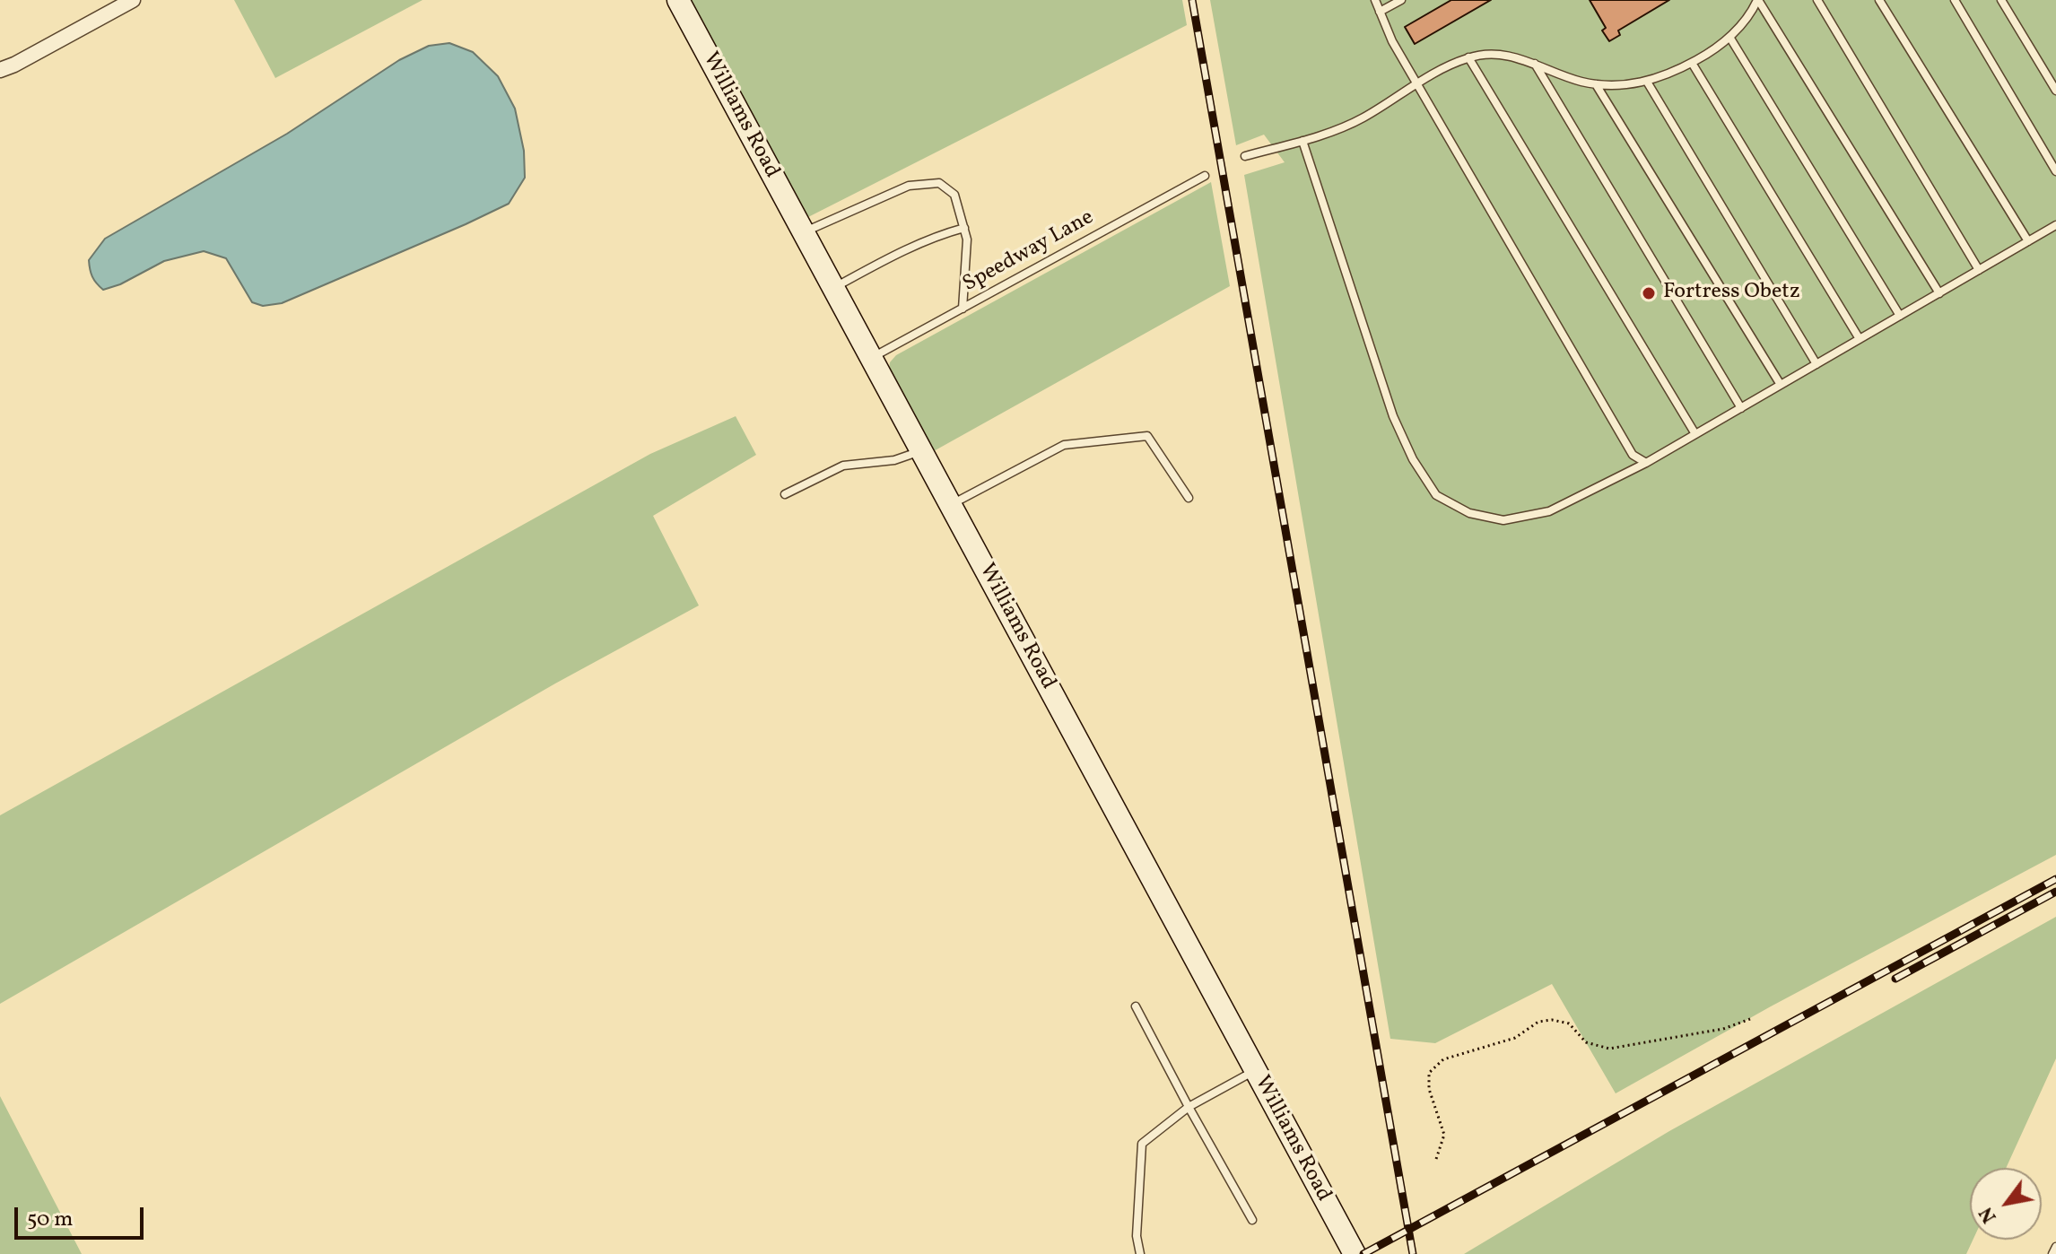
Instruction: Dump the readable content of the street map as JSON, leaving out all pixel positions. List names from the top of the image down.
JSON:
{
  "streets": {
    "main road": ["Williams Road"],
    "lane": ["Speedway Lane"]
  },
  "crossings": [
    ["Williams Road", "Speedway Lane"]
  ],
  "places": ["Fortress Obetz"],
  "scale_bar": "50 m",
  "north": "bottom left"
}
